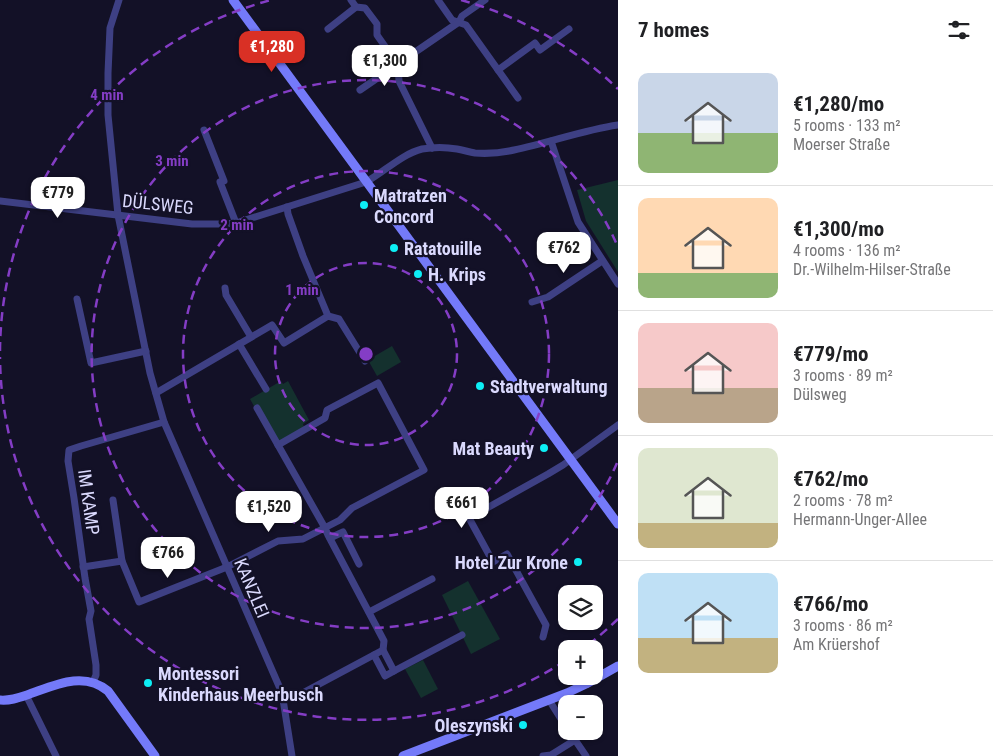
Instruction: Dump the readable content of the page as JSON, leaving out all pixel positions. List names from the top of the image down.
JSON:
{
  "streets": {
    "street": ["DÜLSWEG", "IM KAMP", "KANZLEI"]
  },
  "crossings": [
    ["DÜLSWEG", "KANZLEI"],
    ["IM KAMP", "KANZLEI"]
  ],
  "places": [
    "Matratzen Concord",
    "Ratatouille",
    "H. Krips",
    "Stadtverwaltung",
    "Mat Beauty",
    "Hotel Zur Krone",
    "Montessori Kinderhaus Meerbusch",
    "Oleszynski"
  ],
  "page": {
    "heading": "7 homes",
    "price": [
      "€1,280",
      "€1,300",
      "€779",
      "€762",
      "€661",
      "€1,520",
      "€766"
    ],
    "list": [
      {
        "name": "€1,280/mo",
        "note": "5 rooms · 133 m² · Moerser Straße"
      },
      {
        "name": "€1,300/mo",
        "note": "4 rooms · 136 m² · Dr.-Wilhelm-Hilser-Straße"
      },
      {
        "name": "€779/mo",
        "note": "3 rooms · 89 m² · Dülsweg"
      },
      {
        "name": "€762/mo",
        "note": "2 rooms · 78 m² · Hermann-Unger-Allee"
      },
      {
        "name": "€766/mo",
        "note": "3 rooms · 86 m² · Am Krüershof"
      }
    ],
    "map_buttons": ["+", "−"]
  },
  "rings": [
    "4 min",
    "3 min",
    "2 min",
    "1 min"
  ]
}
